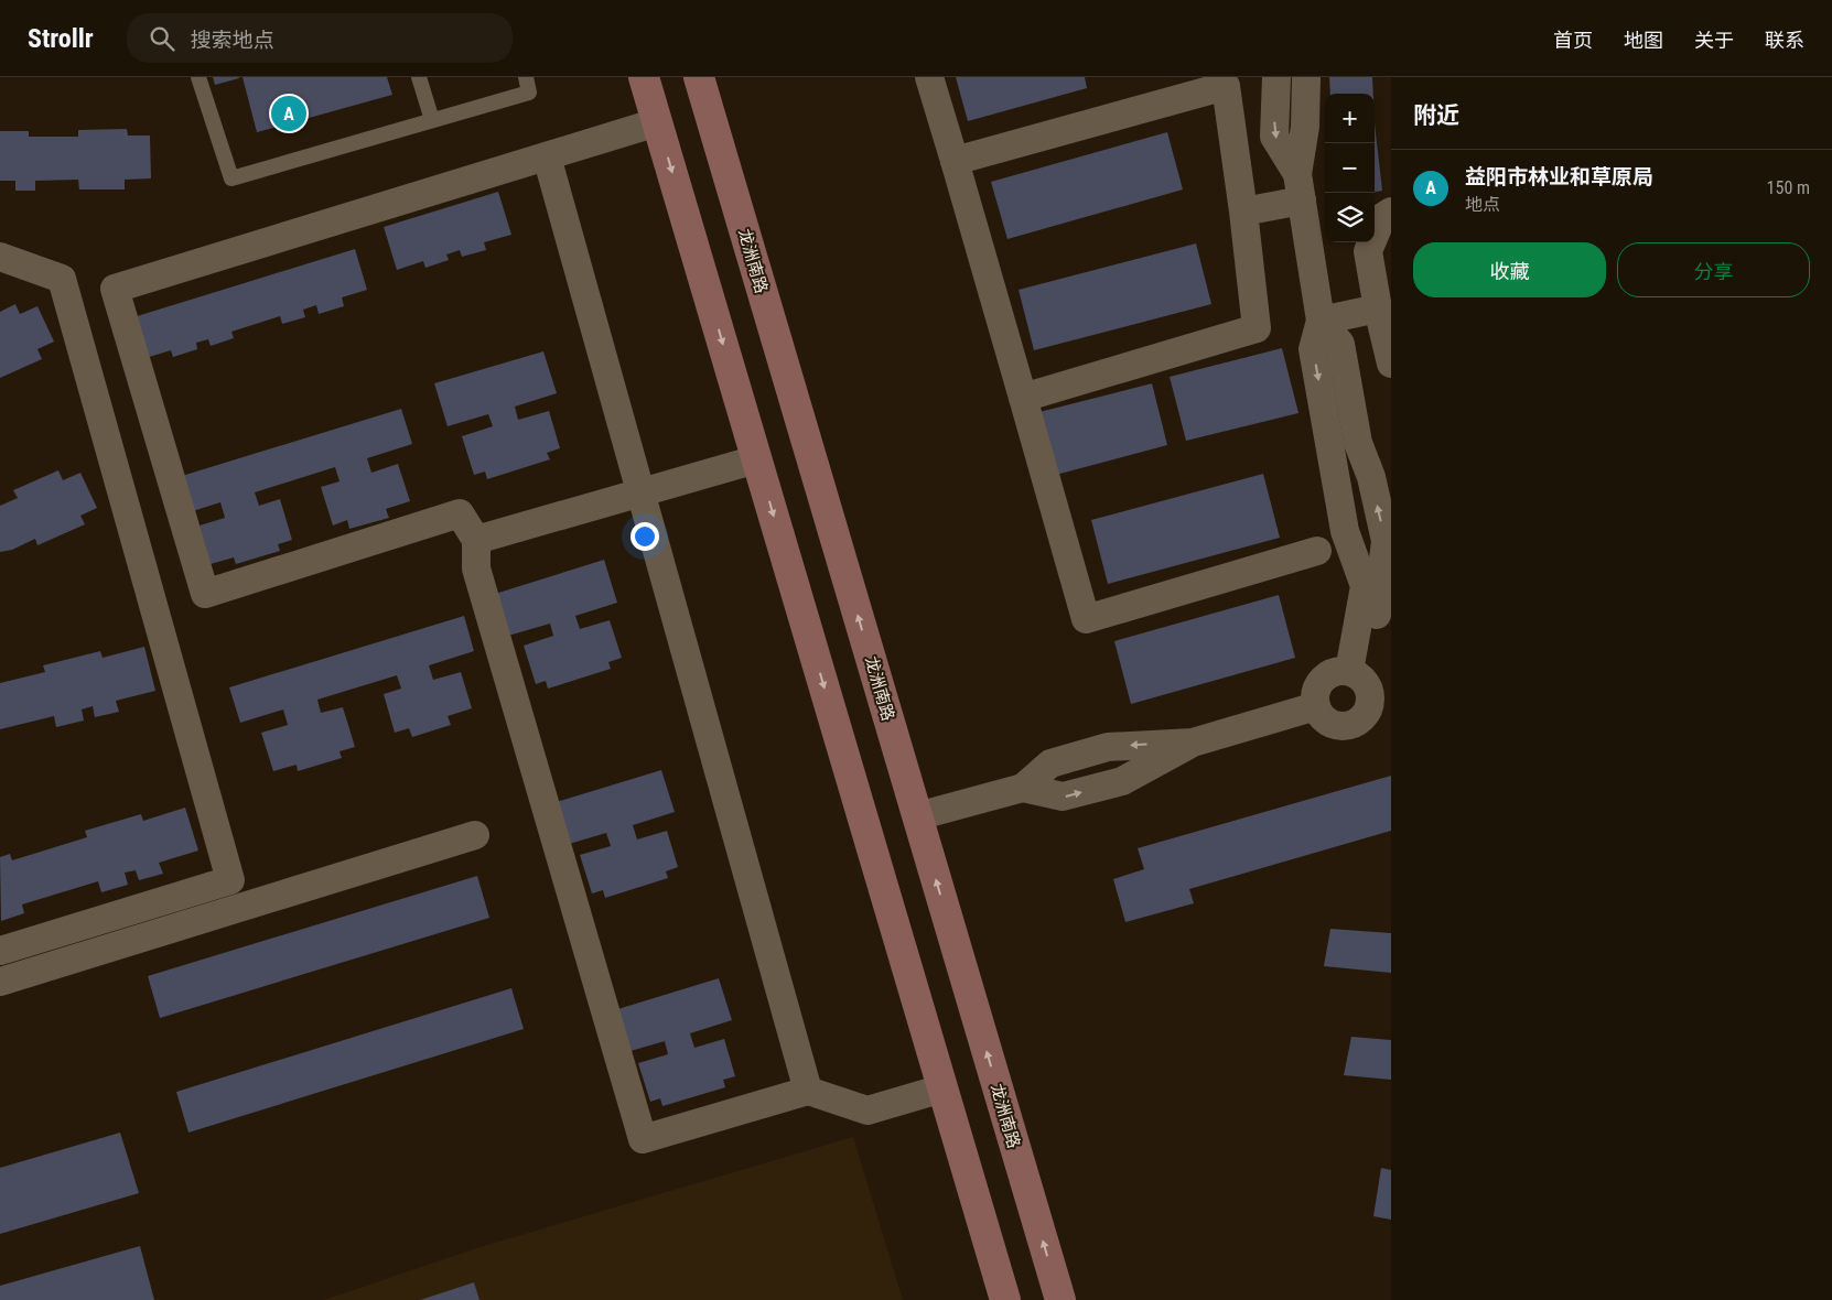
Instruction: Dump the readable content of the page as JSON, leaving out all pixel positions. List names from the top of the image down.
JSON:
{
  "streets": {
    "main road": ["龙洲南路"]
  },
  "page": {
    "header": "Strollr",
    "search": "搜索地点",
    "nav": [
      "首页",
      "地图",
      "关于",
      "联系"
    ],
    "heading": "附近",
    "map_buttons": ["+", "−"],
    "pins": "A",
    "list": [
      {
        "mark": "A",
        "name": "益阳市林业和草原局",
        "note": "地点",
        "value": "150 m"
      }
    ],
    "buttons": ["收藏", "分享"]
  }
}
